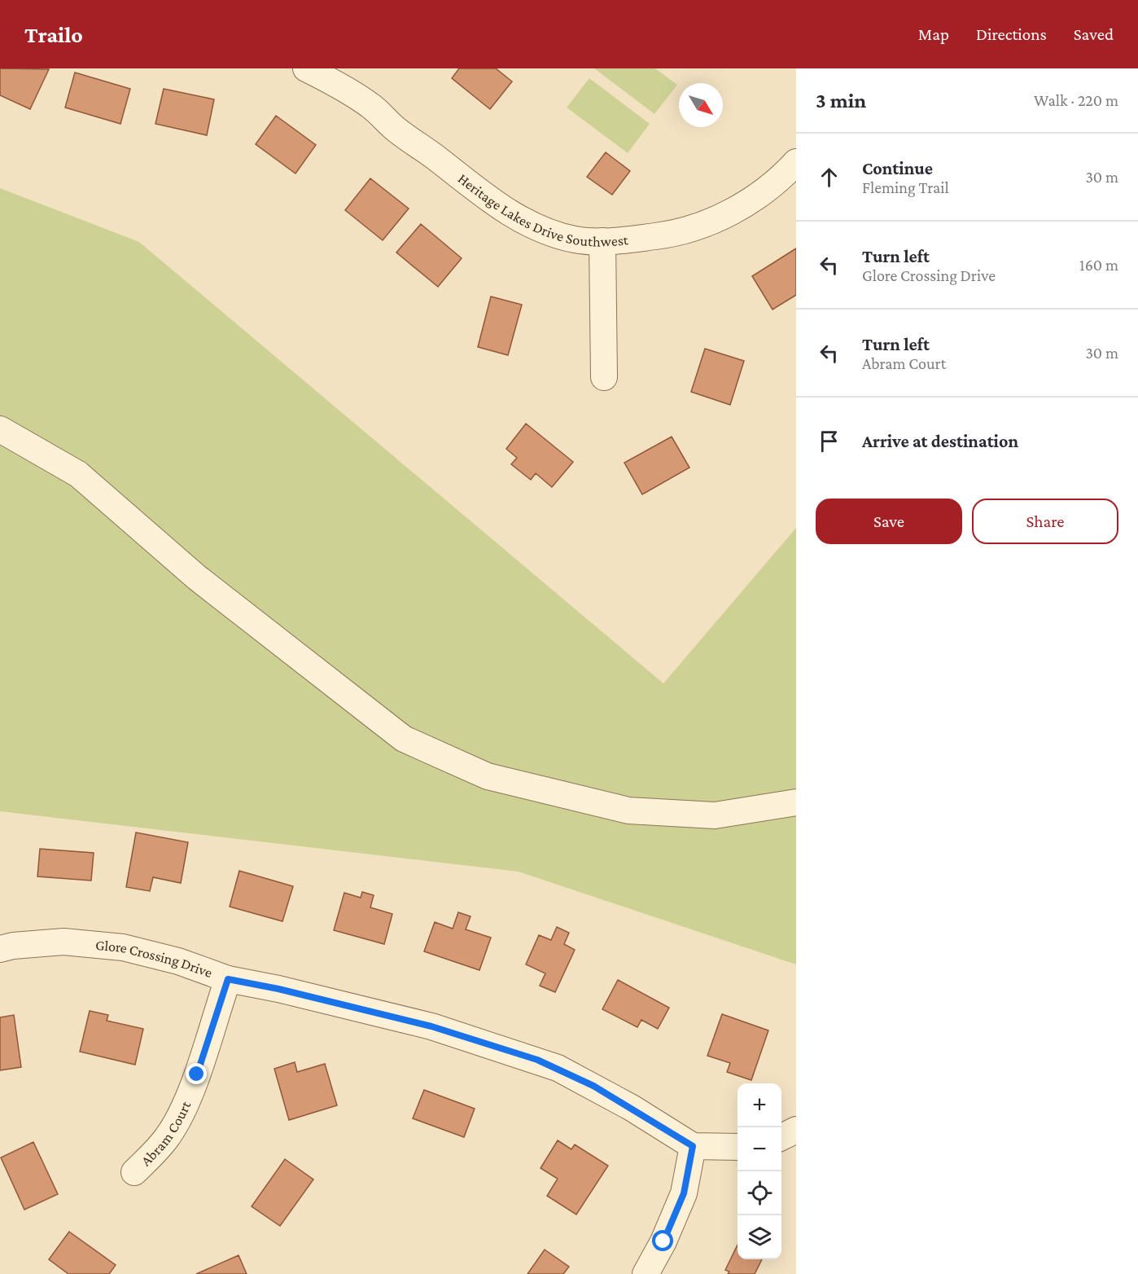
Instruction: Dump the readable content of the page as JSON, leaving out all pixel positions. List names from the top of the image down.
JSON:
{
  "streets": {
    "street": ["Heritage Lakes Drive Southwest", "Glore Crossing Drive", "Abram Court"]
  },
  "crossings": [
    ["Glore Crossing Drive", "Abram Court"]
  ],
  "north": "bottom right",
  "page": {
    "header": "Trailo",
    "nav": ["Map", "Directions", "Saved"],
    "heading": ["3 min", "Walk · 220 m"],
    "list": [
      ["Continue", "Fleming Trail", "30 m"],
      ["Turn left", "Glore Crossing Drive", "160 m"],
      ["Turn left", "Abram Court", "30 m"],
      "Arrive at destination"
    ],
    "buttons": ["Save", "Share"],
    "map_buttons": ["+", "−"]
  }
}
